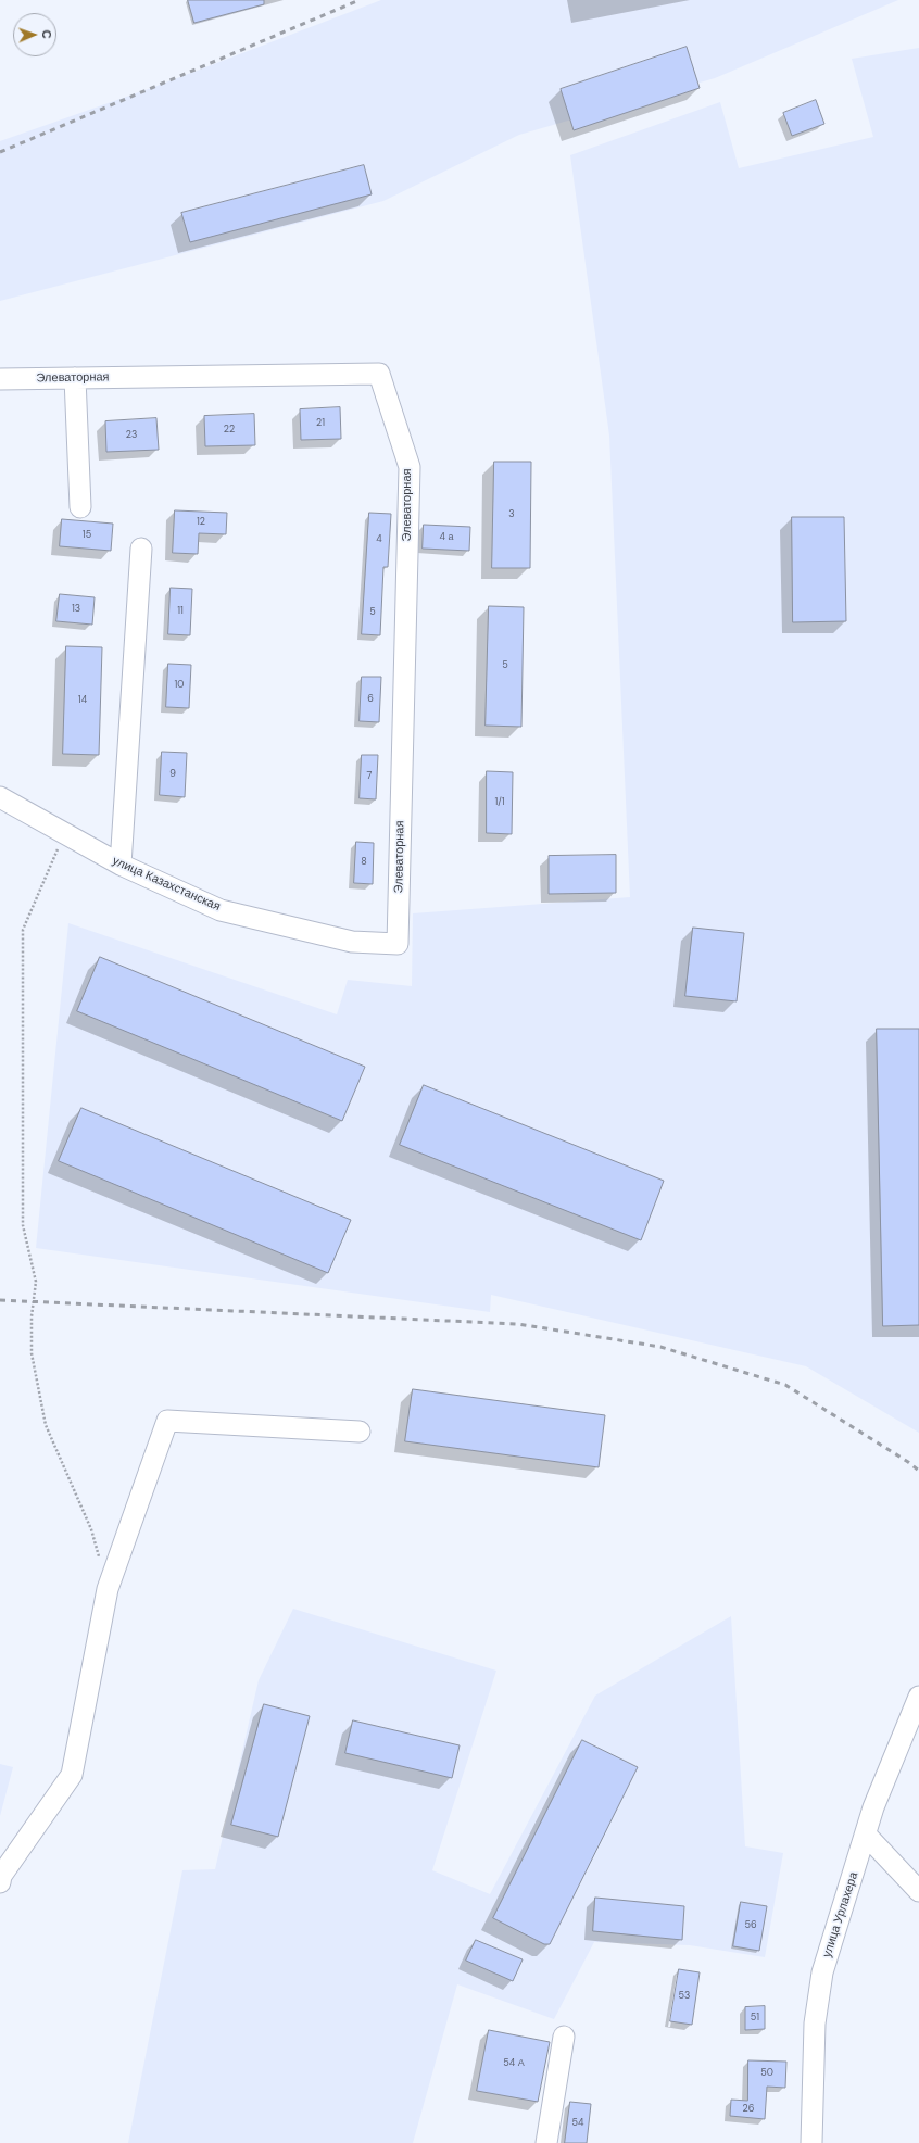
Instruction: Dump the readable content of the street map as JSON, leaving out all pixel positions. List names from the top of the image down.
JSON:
{
  "streets": {
    "street": ["Элеваторная", "улица Казахстанская", "улица Урлахера"]
  },
  "crossings": [
    ["Элеваторная", "улица Казахстанская"]
  ],
  "house_numbers": [
    "21",
    "22",
    "23",
    "3",
    "12",
    "15",
    "4 а",
    "4",
    "13",
    "11",
    "5",
    "5",
    "10",
    "6",
    "14",
    "9",
    "7",
    "1/1",
    "8",
    "56",
    "53",
    "51",
    "54 А",
    "50",
    "26",
    "54"
  ],
  "north": "right"
}
